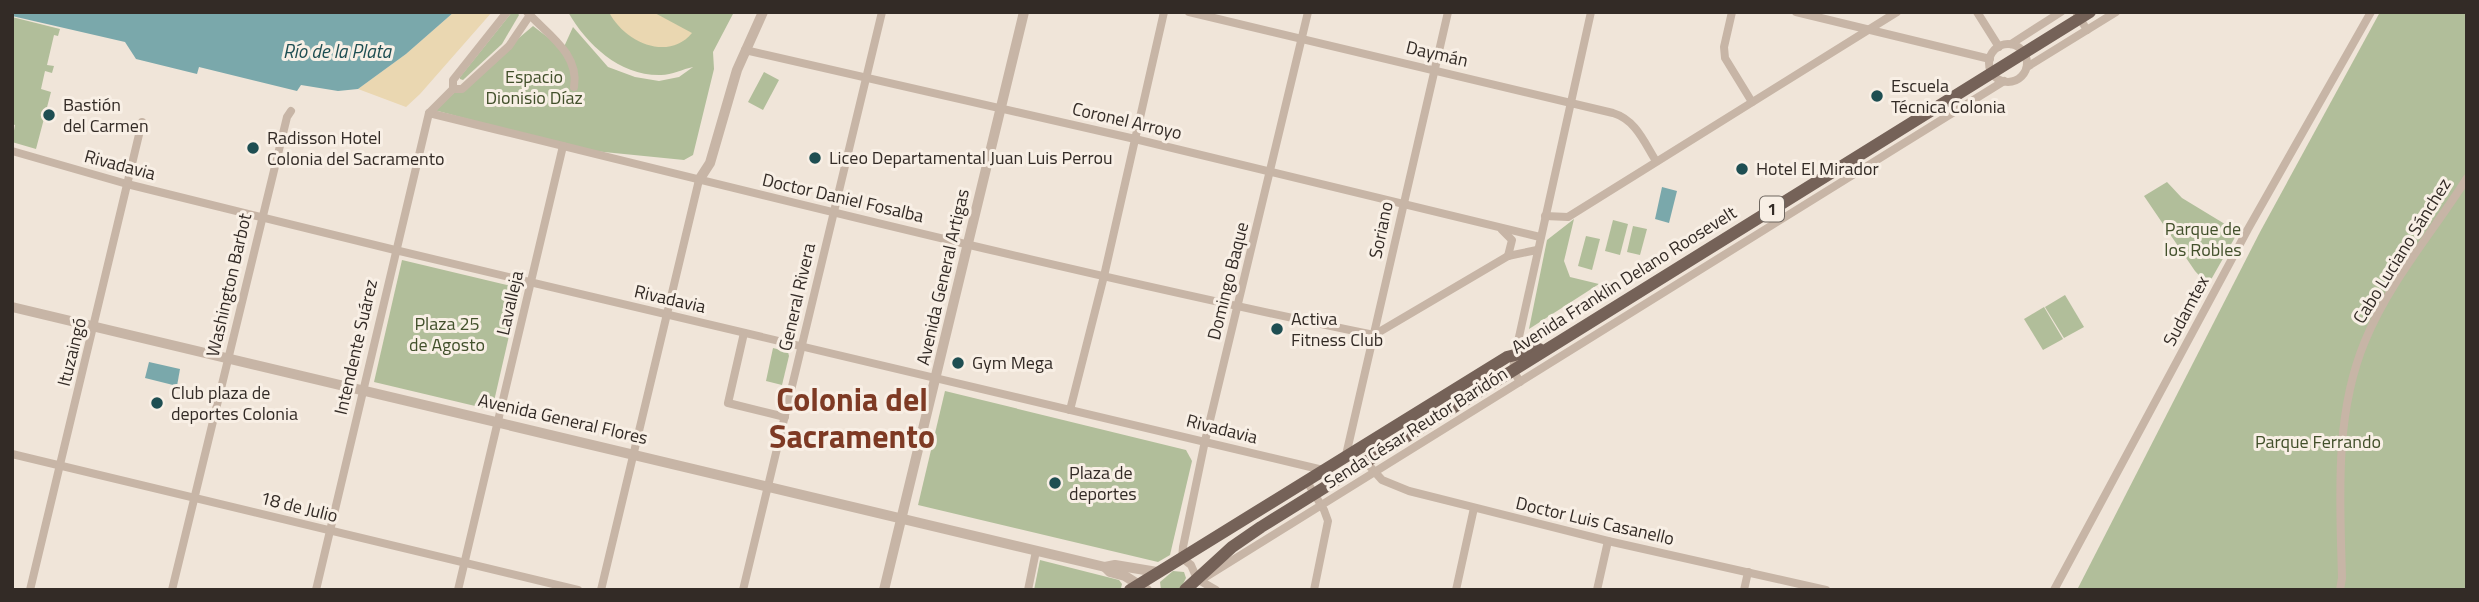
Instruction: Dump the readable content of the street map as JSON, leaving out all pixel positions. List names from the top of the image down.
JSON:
{
  "streets": {
    "main road": ["1", "Avenida Franklin Delano Roosevelt"],
    "street": [
      "Daymán",
      "Coronel Arroyo",
      "Rivadavia",
      "Doctor Daniel Fosalba",
      "Soriano",
      "Cabo Luciano Sánchez",
      "Avenida General Artigas",
      "Domingo Baque",
      "Washington Barbot",
      "General Rivera",
      "Lavalleja",
      "Sudamtex",
      "Intendente Suárez",
      "Ituzaingó",
      "Avenida General Flores",
      "Senda César Reutor Baridón",
      "18 de Julio",
      "Doctor Luis Casanello"
    ]
  },
  "crossings": [
    ["Daymán", "Soriano"],
    ["Daymán", "Domingo Baque"],
    ["Coronel Arroyo", "Soriano"],
    ["Coronel Arroyo", "Avenida General Artigas"],
    ["Coronel Arroyo", "Domingo Baque"],
    ["Coronel Arroyo", "General Rivera"],
    ["Rivadavia", "Avenida General Artigas"],
    ["Rivadavia", "Avenida Franklin Delano Roosevelt"],
    ["Rivadavia", "Domingo Baque"],
    ["Rivadavia", "Washington Barbot"],
    ["Rivadavia", "General Rivera"],
    ["Rivadavia", "Lavalleja"],
    ["Rivadavia", "Intendente Suárez"],
    ["Rivadavia", "Ituzaingó"],
    ["Doctor Daniel Fosalba", "Soriano"],
    ["Doctor Daniel Fosalba", "Avenida General Artigas"],
    ["Doctor Daniel Fosalba", "Domingo Baque"],
    ["Doctor Daniel Fosalba", "General Rivera"],
    ["Doctor Daniel Fosalba", "Lavalleja"],
    ["Doctor Daniel Fosalba", "Intendente Suárez"],
    ["1", "Avenida Franklin Delano Roosevelt"],
    ["1", "Avenida General Flores"],
    ["Soriano", "Avenida Franklin Delano Roosevelt"],
    ["Avenida General Artigas", "Avenida General Flores"],
    ["Avenida Franklin Delano Roosevelt", "Domingo Baque"],
    ["Avenida Franklin Delano Roosevelt", "Avenida General Flores"],
    ["Avenida Franklin Delano Roosevelt", "Senda César Reutor Baridón"],
    ["Avenida Franklin Delano Roosevelt", "Doctor Luis Casanello"],
    ["Washington Barbot", "Avenida General Flores"],
    ["Washington Barbot", "18 de Julio"],
    ["General Rivera", "Avenida General Flores"],
    ["Lavalleja", "Avenida General Flores"],
    ["Lavalleja", "18 de Julio"],
    ["Intendente Suárez", "Avenida General Flores"],
    ["Intendente Suárez", "18 de Julio"],
    ["Ituzaingó", "Avenida General Flores"],
    ["Ituzaingó", "18 de Julio"],
    ["Senda César Reutor Baridón", "Doctor Luis Casanello"]
  ],
  "districts": ["Colonia del Sacramento"],
  "water": ["Río de la Plata"],
  "parks": [
    "Espacio Dionisio Díaz",
    "Parque de los Robles",
    "Plaza 25 de Agosto",
    "Parque Ferrando"
  ],
  "places": [
    "Escuela Técnica Colonia",
    "Bastión del Carmen",
    "Radisson Hotel Colonia del Sacramento",
    "Liceo Departamental Juan Luis Perrou",
    "Hotel El Mirador",
    "Activa Fitness Club",
    "Gym Mega",
    "Club plaza de deportes Colonia",
    "Plaza de deportes"
  ]
}
